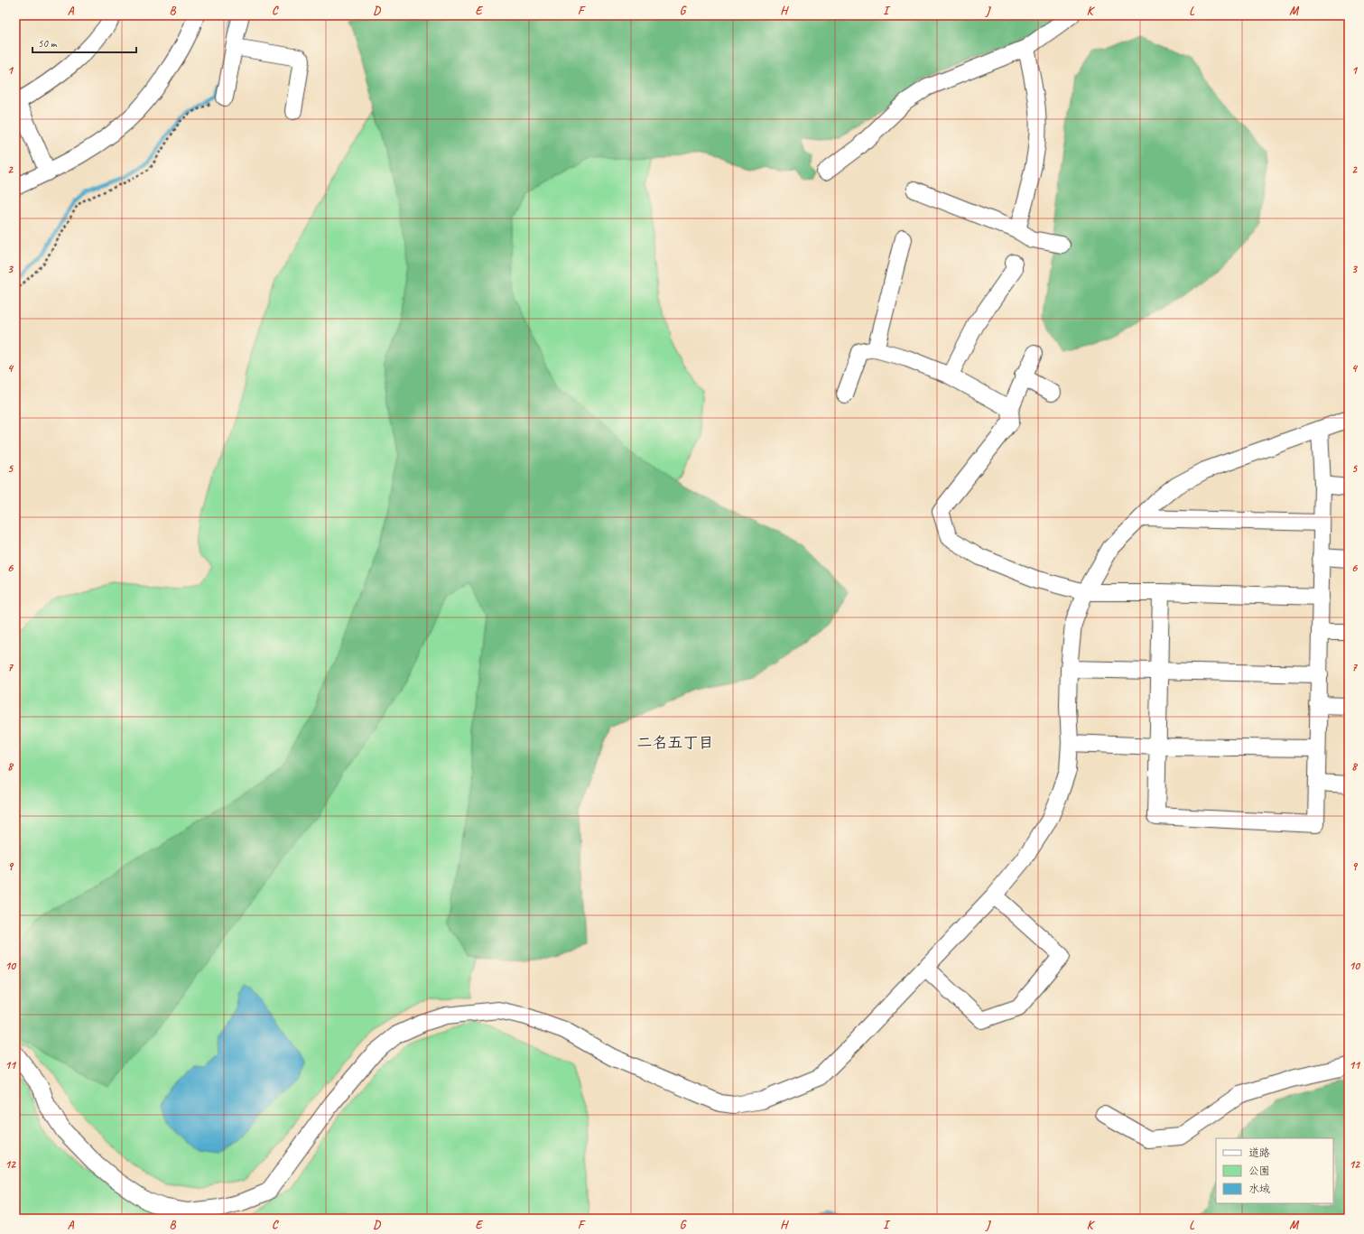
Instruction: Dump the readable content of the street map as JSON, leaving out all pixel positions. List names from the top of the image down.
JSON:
{
  "districts": ["二名五丁目"],
  "legend": ["道路", "公園", "水域"],
  "scale_bar": "50 m",
  "grid": {
    "columns": [
      "A",
      "B",
      "C",
      "D",
      "E",
      "F",
      "G",
      "H",
      "I",
      "J",
      "K",
      "L",
      "M"
    ],
    "rows": [
      "1",
      "2",
      "3",
      "4",
      "5",
      "6",
      "7",
      "8",
      "9",
      "10",
      "11",
      "12"
    ]
  }
}
